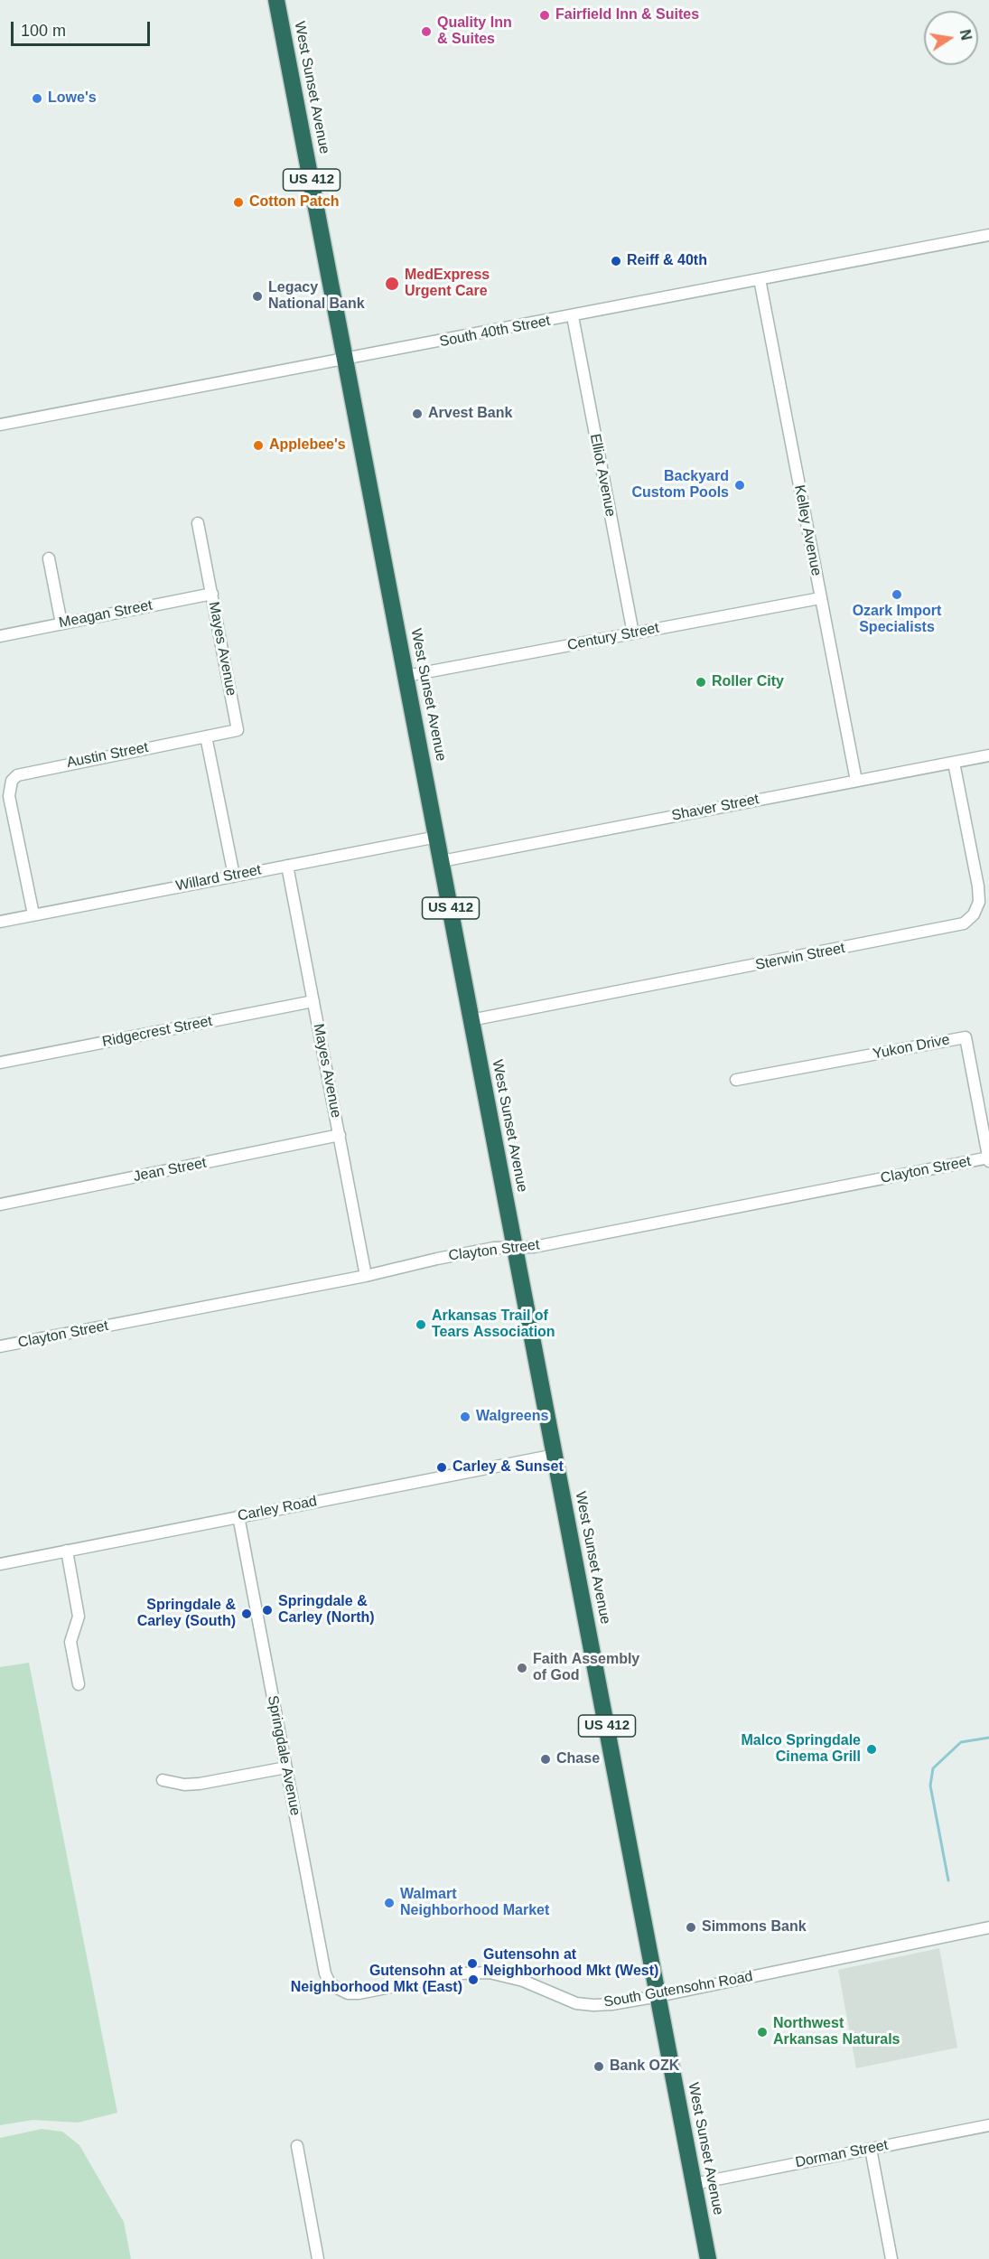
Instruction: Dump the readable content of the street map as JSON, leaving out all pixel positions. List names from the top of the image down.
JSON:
{
  "streets": {
    "highway": ["West Sunset Avenue", "US 412"],
    "street": [
      "South 40th Street",
      "Elliot Avenue",
      "Kelley Avenue",
      "Meagan Street",
      "Century Street",
      "Mayes Avenue",
      "Austin Street",
      "Shaver Street",
      "Willard Street",
      "Sterwin Street",
      "Ridgecrest Street",
      "Yukon Drive",
      "Jean Street",
      "Clayton Street",
      "Carley Road",
      "Springdale Avenue",
      "South Gutensohn Road",
      "Dorman Street"
    ]
  },
  "crossings": [
    ["West Sunset Avenue", "South 40th Street"],
    ["West Sunset Avenue", "Century Street"],
    ["West Sunset Avenue", "Shaver Street"],
    ["West Sunset Avenue", "Willard Street"],
    ["West Sunset Avenue", "Sterwin Street"],
    ["West Sunset Avenue", "Clayton Street"],
    ["West Sunset Avenue", "Carley Road"],
    ["West Sunset Avenue", "South Gutensohn Road"],
    ["West Sunset Avenue", "Dorman Street"],
    ["South 40th Street", "Elliot Avenue"],
    ["South 40th Street", "Kelley Avenue"],
    ["Elliot Avenue", "Century Street"],
    ["Kelley Avenue", "Century Street"],
    ["Kelley Avenue", "Shaver Street"],
    ["Meagan Street", "Mayes Avenue"],
    ["Mayes Avenue", "Austin Street"],
    ["Mayes Avenue", "Willard Street"],
    ["Mayes Avenue", "Ridgecrest Street"],
    ["Mayes Avenue", "Jean Street"],
    ["Mayes Avenue", "Clayton Street"],
    ["Austin Street", "Willard Street"],
    ["Shaver Street", "Sterwin Street"],
    ["Yukon Drive", "Clayton Street"],
    ["Carley Road", "Springdale Avenue"],
    ["Springdale Avenue", "South Gutensohn Road"]
  ],
  "places": [
    "Fairfield Inn & Suites",
    "Quality Inn & Suites",
    "Lowe's",
    "Cotton Patch",
    "Reiff & 40th",
    "MedExpress Urgent Care",
    "Legacy National Bank",
    "Arvest Bank",
    "Applebee's",
    "Backyard Custom Pools",
    "Ozark Import Specialists",
    "Roller City",
    "Arkansas Trail of Tears Association",
    "Walgreens",
    "Carley & Sunset",
    "Springdale & Carley (North)",
    "Springdale & Carley (South)",
    "Faith Assembly of God",
    "Malco Springdale Cinema Grill",
    "Chase",
    "Walmart Neighborhood Market",
    "Simmons Bank",
    "Gutensohn at Neighborhood Mkt (West)",
    "Gutensohn at Neighborhood Mkt (East)",
    "Northwest Arkansas Naturals",
    "Bank OZK"
  ],
  "scale_bar": "100 m",
  "north": "right"
}
